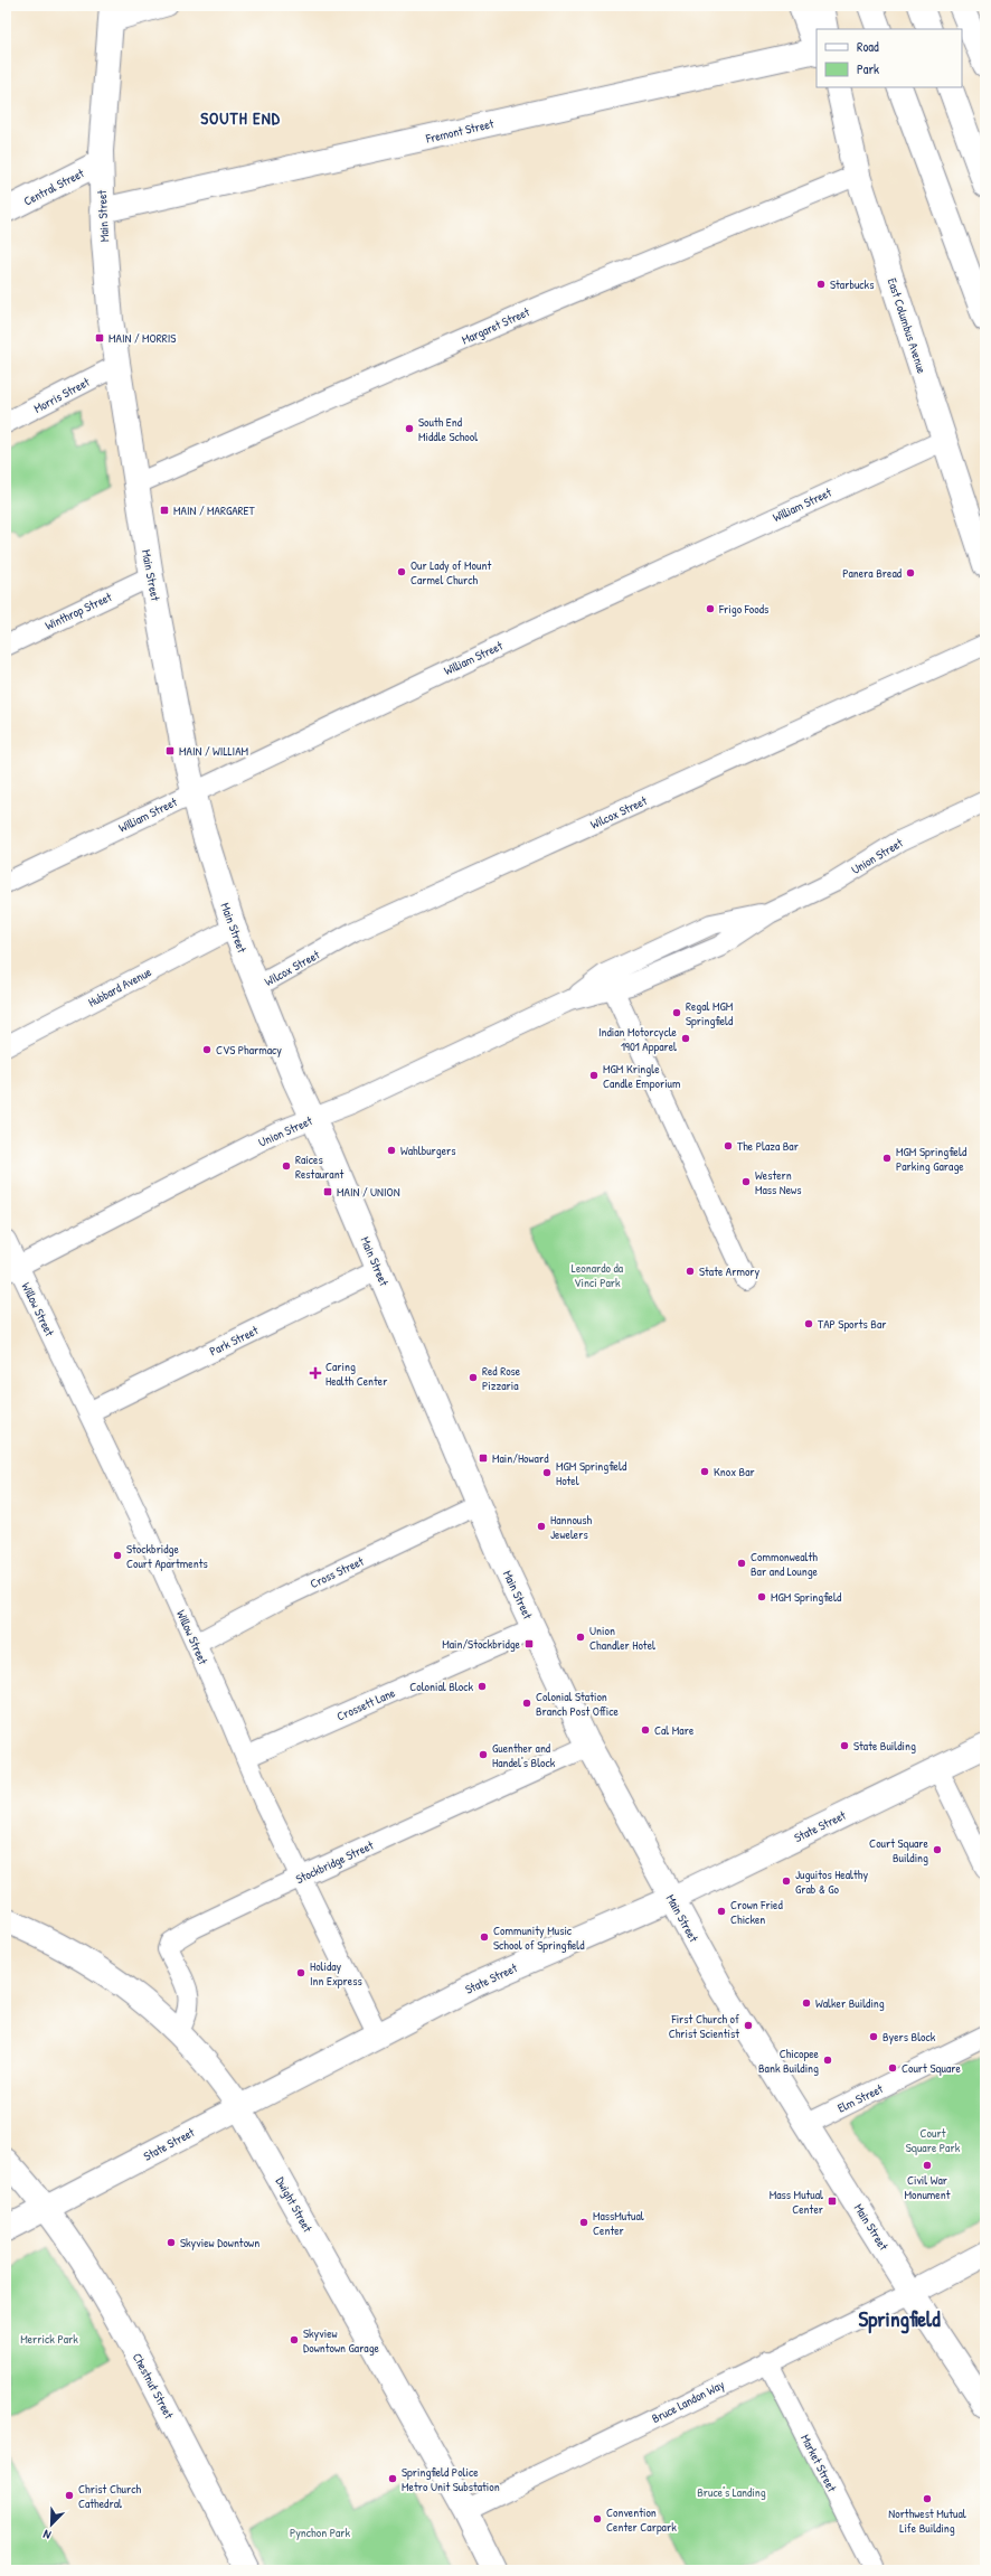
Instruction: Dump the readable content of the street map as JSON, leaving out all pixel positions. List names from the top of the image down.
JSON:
{
  "streets": {
    "main road": [
      "Fremont Street",
      "Central Street",
      "Main Street",
      "East Columbus Avenue",
      "State Street",
      "Dwight Street",
      "Chestnut Street"
    ],
    "street": [
      "Margaret Street",
      "Morris Street",
      "William Street",
      "Winthrop Street",
      "Wilcox Street",
      "Union Street",
      "Hubbard Avenue",
      "Willow Street",
      "Park Street",
      "Cross Street",
      "Crossett Lane",
      "Stockbridge Street",
      "Elm Street",
      "Bruce Landon Way",
      "Market Street"
    ]
  },
  "crossings": [
    ["Fremont Street", "Main Street"],
    ["Central Street", "Main Street"],
    ["Main Street", "Margaret Street"],
    ["Main Street", "Morris Street"],
    ["Main Street", "William Street"],
    ["Main Street", "Winthrop Street"],
    ["Main Street", "Wilcox Street"],
    ["Main Street", "Union Street"],
    ["Main Street", "Hubbard Avenue"],
    ["Main Street", "Park Street"],
    ["Main Street", "Cross Street"],
    ["Main Street", "Crossett Lane"],
    ["Main Street", "State Street"],
    ["Main Street", "Stockbridge Street"],
    ["Main Street", "Elm Street"],
    ["Main Street", "Bruce Landon Way"],
    ["Margaret Street", "East Columbus Avenue"],
    ["East Columbus Avenue", "William Street"],
    ["Union Street", "Willow Street"],
    ["Willow Street", "Park Street"],
    ["Willow Street", "Cross Street"],
    ["Willow Street", "Crossett Lane"],
    ["Willow Street", "State Street"],
    ["Willow Street", "Stockbridge Street"],
    ["State Street", "Dwight Street"],
    ["State Street", "Chestnut Street"],
    ["Stockbridge Street", "Dwight Street"],
    ["Dwight Street", "Bruce Landon Way"],
    ["Bruce Landon Way", "Market Street"]
  ],
  "districts": ["SOUTH END", "Springfield"],
  "parks": [
    "Leonardo da Vinci Park",
    "Court Square Park",
    "Merrick Park",
    "Bruce's Landing",
    "Pynchon Park"
  ],
  "places": {
    "other": [
      "Starbucks",
      "South End Middle School",
      "Our Lady of Mount Carmel Church",
      "Panera Bread",
      "Frigo Foods",
      "Regal MGM Springfield",
      "Indian Motorcycle 1901 Apparel",
      "CVS Pharmacy",
      "MGM Kringle Candle Emporium",
      "The Plaza Bar",
      "Wahlburgers",
      "MGM Springfield Parking Garage",
      "Raíces Restaurant",
      "Western Mass News",
      "State Armory",
      "TAP Sports Bar",
      "Red Rose Pizzaria",
      "Knox Bar",
      "MGM Springfield Hotel",
      "Hannoush Jewelers",
      "Stockbridge Court Apartments",
      "Commonwealth Bar and Lounge",
      "MGM Springfield",
      "Union Chandler Hotel",
      "Colonial Block",
      "Colonial Station Branch Post Office",
      "Cal Mare",
      "State Building",
      "Guenther and Handel's Block",
      "Court Square Building",
      "Juguitos Healthy Grab & Go",
      "Crown Fried Chicken",
      "Community Music School of Springfield",
      "Holiday Inn Express",
      "Walker Building",
      "First Church of Christ Scientist",
      "Byers Block",
      "Chicopee Bank Building",
      "Court Square",
      "Civil War Monument",
      "MassMutual Center",
      "Skyview Downtown",
      "Skyview Downtown Garage",
      "Springfield Police Metro Unit Substation",
      "Christ Church Cathedral",
      "Northwest Mutual Life Building",
      "Convention Center Carpark"
    ],
    "transit": [
      "MAIN / MORRIS",
      "MAIN / MARGARET",
      "MAIN / WILLIAM",
      "MAIN / UNION",
      "Main/Howard",
      "Main/Stockbridge",
      "Mass Mutual Center"
    ],
    "health": ["Caring Health Center"]
  },
  "legend": ["Road", "Park"],
  "north": "bottom left"
}
